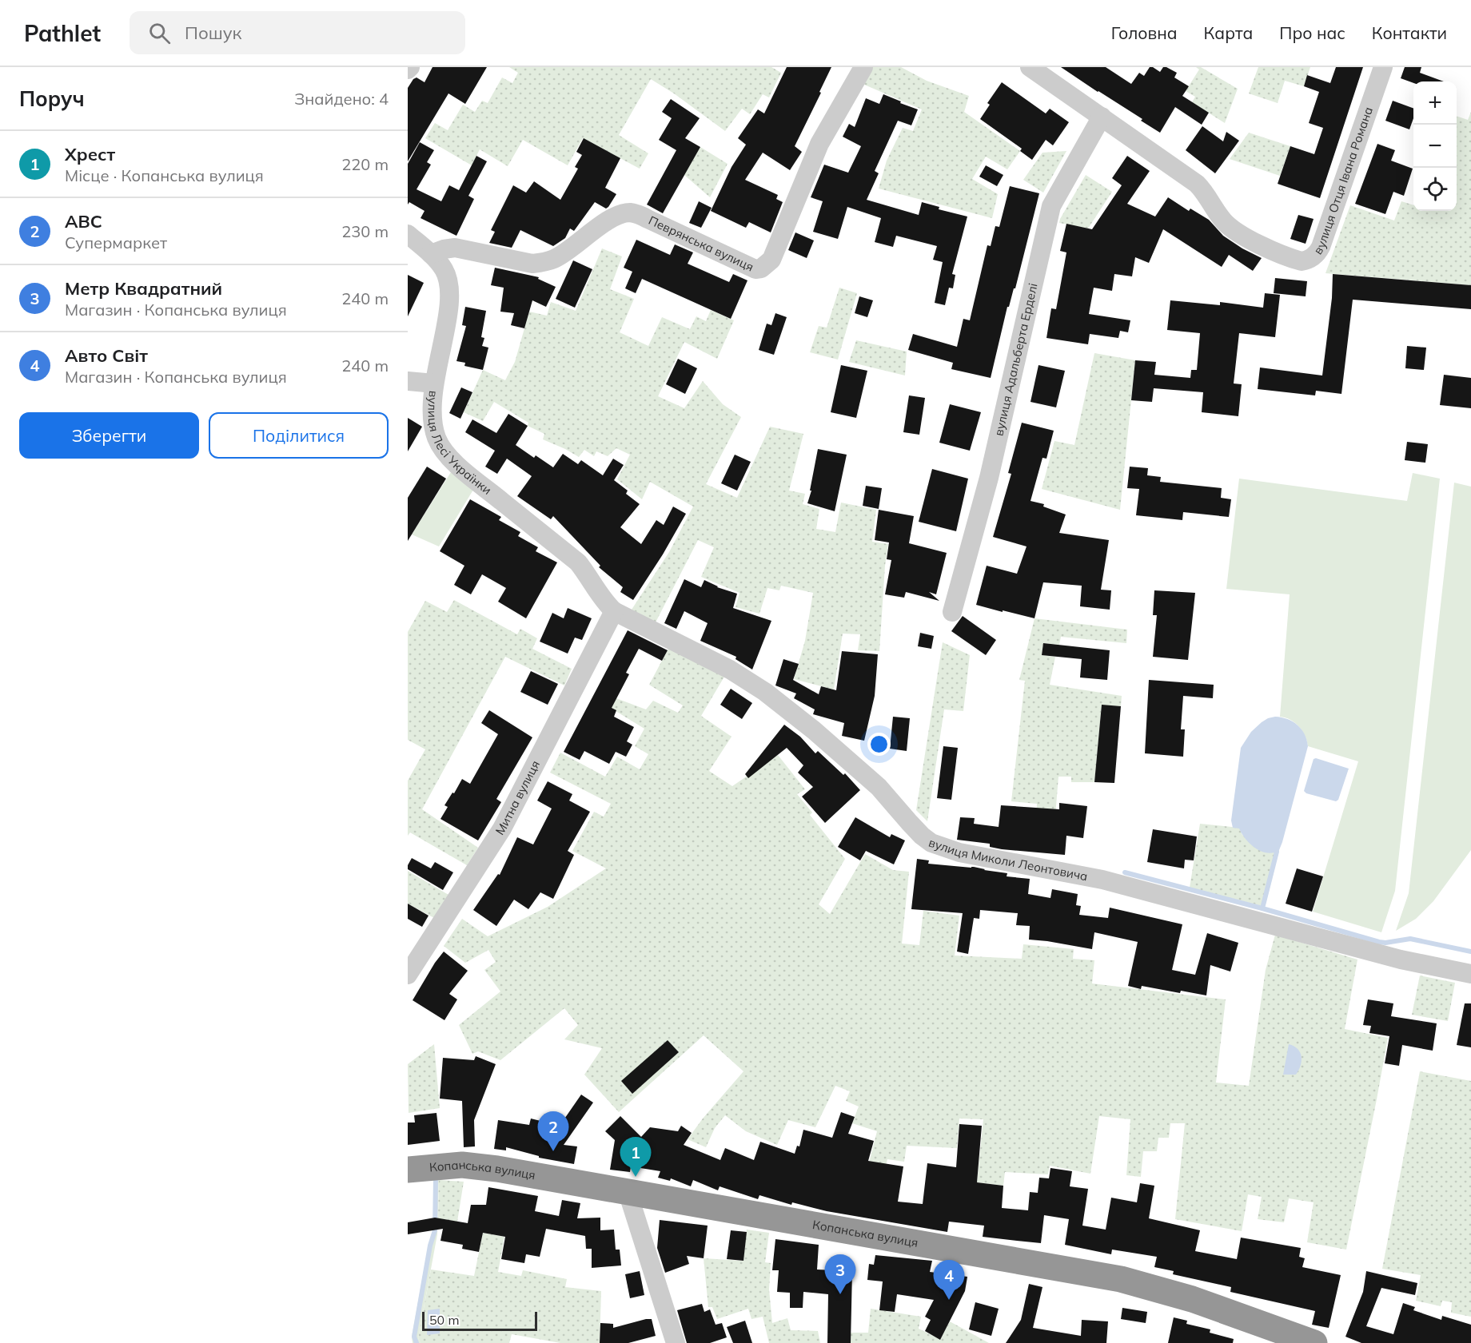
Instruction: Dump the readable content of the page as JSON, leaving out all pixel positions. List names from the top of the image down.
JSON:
{
  "streets": {
    "highway": ["Копанська вулиця"],
    "street": [
      "вулиця Отця Івана Романа",
      "Певрянська вулиця",
      "вулиця Адальберта Ерделі",
      "вулиця Лесі Українки",
      "Митна вулиця",
      "вулиця Миколи Леонтовича"
    ]
  },
  "crossings": [
    ["вулиця Отця Івана Романа", "вулиця Адальберта Ерделі"],
    ["Певрянська вулиця", "вулиця Лесі Українки"],
    ["вулиця Лесі Українки", "Митна вулиця"],
    ["вулиця Лесі Українки", "вулиця Миколи Леонтовича"],
    ["Митна вулиця", "вулиця Миколи Леонтовича"]
  ],
  "scale_bar": "50 m",
  "page": {
    "header": "Pathlet",
    "search": "Пошук",
    "nav": [
      "Головна",
      "Карта",
      "Про нас",
      "Контакти"
    ],
    "heading": ["Поруч", "Знайдено: 4"],
    "map_buttons": ["+", "−"],
    "list": [
      {
        "mark": "1",
        "name": "Хрест",
        "note": "Місце · Копанська вулиця",
        "value": "220 m"
      },
      {
        "mark": "2",
        "name": "ABC",
        "note": "Супермаркет",
        "value": "230 m"
      },
      {
        "mark": "3",
        "name": "Метр Квадратний",
        "note": "Магазин · Копанська вулиця",
        "value": "240 m"
      },
      {
        "mark": "4",
        "name": "Авто Світ",
        "note": "Магазин · Копанська вулиця",
        "value": "240 m"
      }
    ],
    "buttons": ["Зберегти", "Поділитися"],
    "pins": [
      "2",
      "1",
      "3",
      "4"
    ],
    "scale": "50 m"
  }
}
